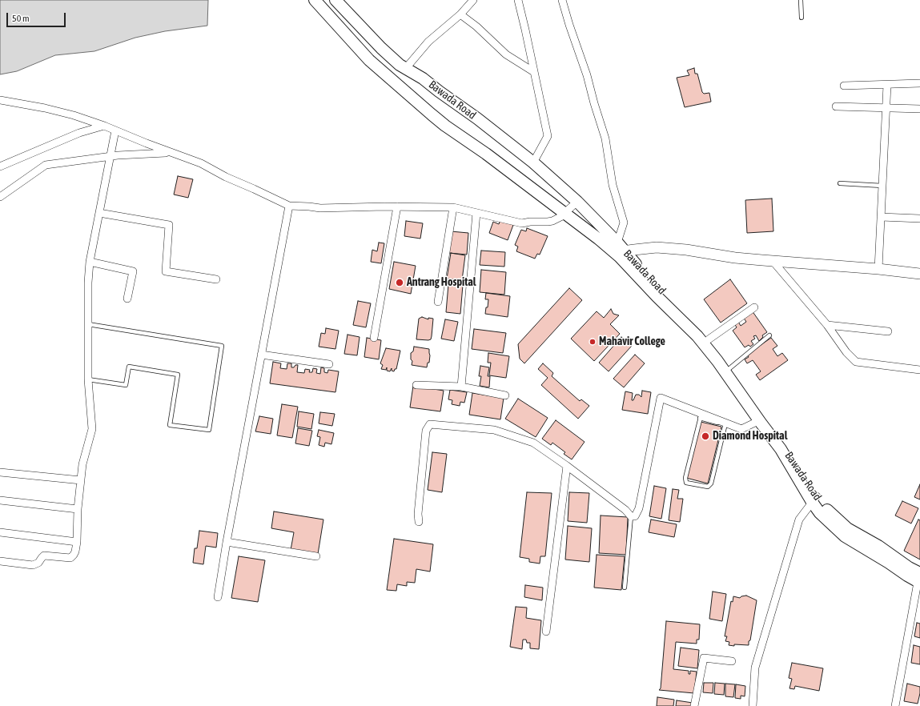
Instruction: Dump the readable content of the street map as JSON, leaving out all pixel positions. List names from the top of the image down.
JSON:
{
  "streets": {
    "main road": ["Bawada Road"]
  },
  "places": ["Antrang Hospital", "Mahavir College", "Diamond Hospital"],
  "scale_bar": "50 m"
}
